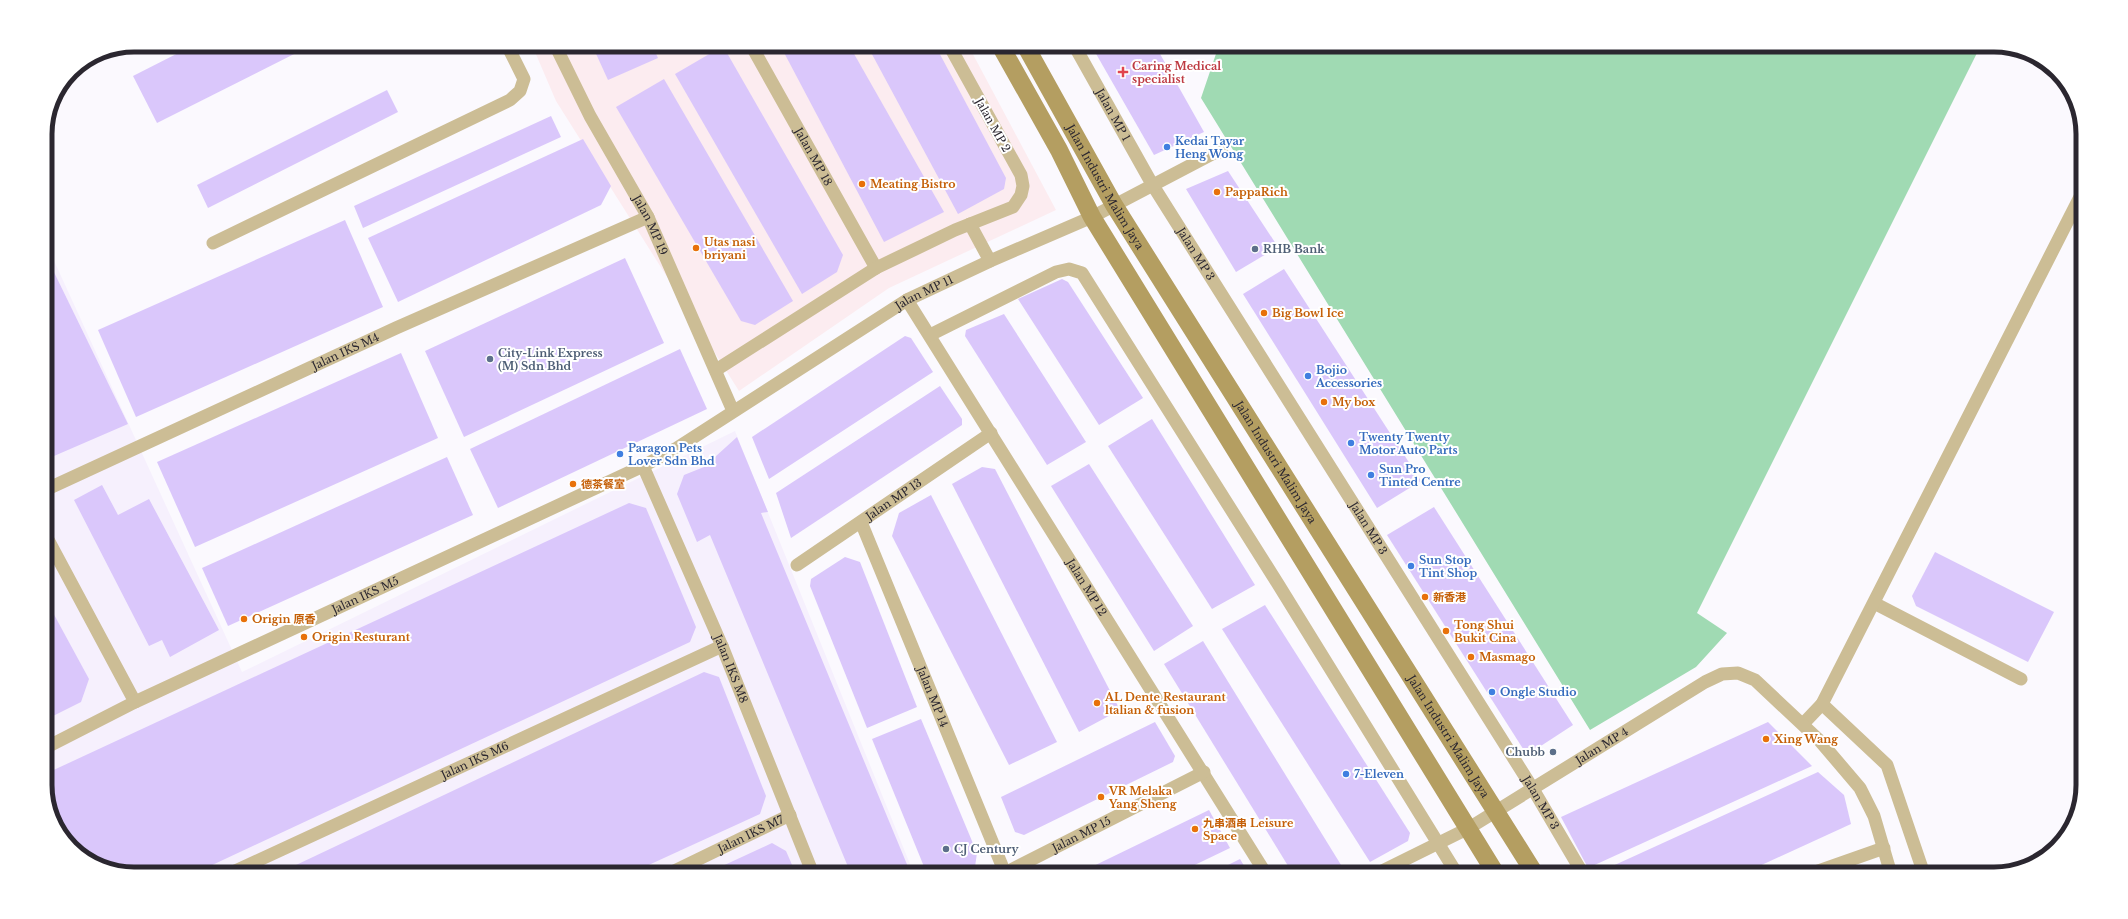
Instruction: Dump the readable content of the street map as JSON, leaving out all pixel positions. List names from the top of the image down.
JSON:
{
  "streets": {
    "main road": ["Jalan Industri Malim Jaya"],
    "street": [
      "Jalan MP 1",
      "Jalan MP 2",
      "Jalan MP 18",
      "Jalan MP 19",
      "Jalan MP 3",
      "Jalan MP 11",
      "Jalan IKS M4",
      "Jalan MP 13",
      "Jalan MP 12",
      "Jalan IKS M5",
      "Jalan IKS M8",
      "Jalan MP 14",
      "Jalan MP 4",
      "Jalan IKS M6",
      "Jalan IKS M7",
      "Jalan MP 15"
    ]
  },
  "crossings": [
    ["Jalan MP 1", "Jalan MP 3"],
    ["Jalan MP 1", "Jalan MP 11"],
    ["Jalan Industri Malim Jaya", "Jalan MP 11"],
    ["Jalan Industri Malim Jaya", "Jalan MP 4"],
    ["Jalan MP 19", "Jalan MP 11"],
    ["Jalan MP 19", "Jalan IKS M4"],
    ["Jalan MP 3", "Jalan MP 11"],
    ["Jalan MP 3", "Jalan MP 4"],
    ["Jalan MP 11", "Jalan MP 12"],
    ["Jalan MP 11", "Jalan IKS M5"],
    ["Jalan MP 11", "Jalan IKS M8"],
    ["Jalan MP 13", "Jalan MP 12"],
    ["Jalan MP 13", "Jalan MP 14"],
    ["Jalan MP 12", "Jalan MP 15"],
    ["Jalan IKS M5", "Jalan IKS M8"],
    ["Jalan IKS M8", "Jalan IKS M6"],
    ["Jalan IKS M8", "Jalan IKS M7"]
  ],
  "places": {
    "health": ["Caring Medical specialist"],
    "other": [
      "Kedai Tayar Heng Wong",
      "Meating Bistro",
      "PappaRich",
      "Utas nasi briyani",
      "RHB Bank",
      "Big Bowl Ice",
      "City-Link Express (M) Sdn Bhd",
      "Bojio Accessories",
      "My box",
      "Twenty Twenty Motor Auto Parts",
      "Paragon Pets Lover Sdn Bhd",
      "Sun Pro Tinted Centre",
      "德茶餐室",
      "Sun Stop Tint Shop",
      "新香港",
      "Origin 原香",
      "Tong Shui Bukit Cina",
      "Origin Resturant",
      "Masmago",
      "Ongle Studio",
      "AL Dente Restaurant ltalian & fusion",
      "Xing Wang",
      "Chubb",
      "7-Eleven",
      "VR Melaka Yang Sheng",
      "九串酒串 Leisure Space",
      "CJ Century"
    ]
  }
}
